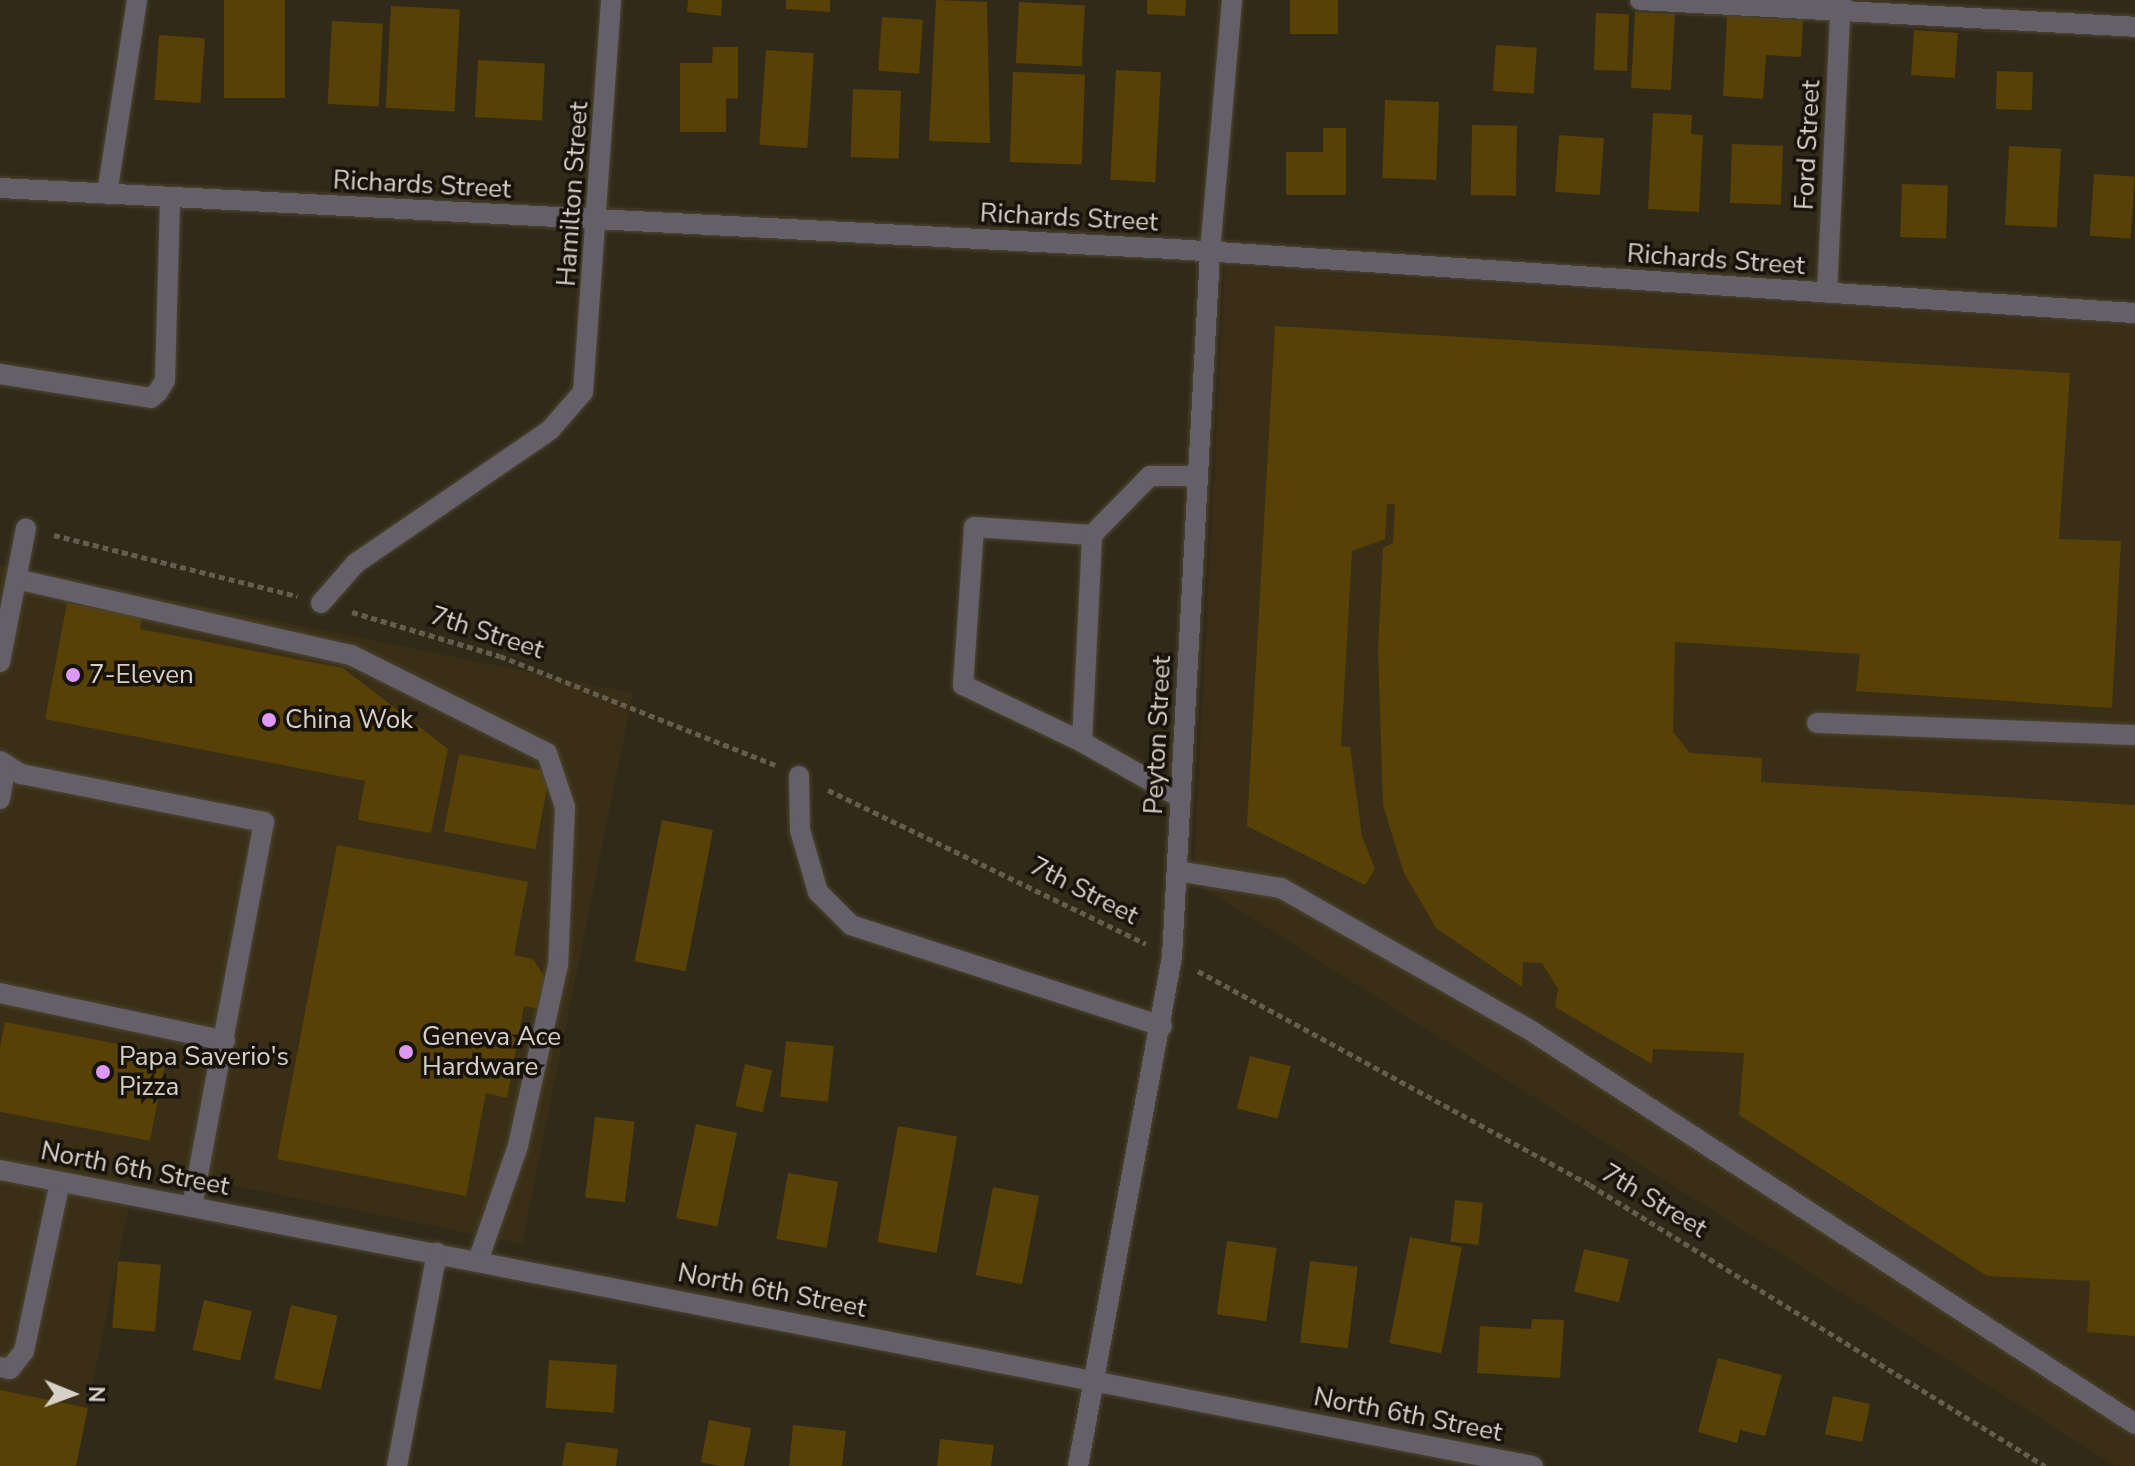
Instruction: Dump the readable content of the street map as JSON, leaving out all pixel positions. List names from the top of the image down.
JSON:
{
  "streets": {
    "street": [
      "Ford Street",
      "Richards Street",
      "Hamilton Street",
      "Peyton Street",
      "North 6th Street"
    ],
    "path": ["7th Street"]
  },
  "crossings": [
    ["Ford Street", "Richards Street"],
    ["Richards Street", "Hamilton Street"],
    ["Richards Street", "Peyton Street"],
    ["Hamilton Street", "7th Street"],
    ["7th Street", "Peyton Street"],
    ["Peyton Street", "North 6th Street"]
  ],
  "places": [
    "7-Eleven",
    "China Wok",
    "Geneva Ace Hardware",
    "Papa Saverio's Pizza"
  ],
  "north": "right"
}
